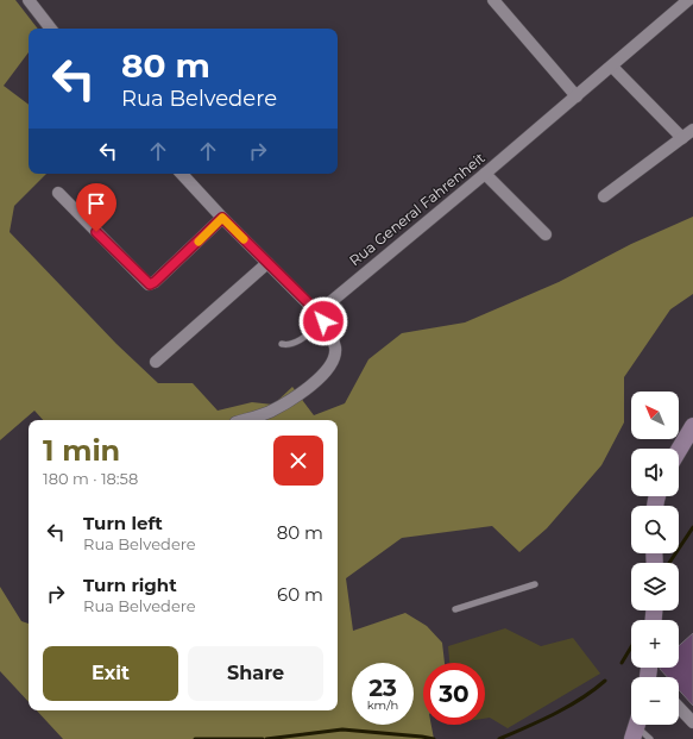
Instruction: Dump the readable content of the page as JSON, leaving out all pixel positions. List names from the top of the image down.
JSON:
{
  "streets": {
    "street": ["Rua General Fahrenheit"]
  },
  "north": "top left",
  "page": {
    "turn": ["80 m", "Rua Belvedere"],
    "map_buttons": ["+", "−"],
    "heading": ["1 min", "180 m · 18:58"],
    "list": [
      {
        "name": "Turn left",
        "note": "Rua Belvedere",
        "value": "80 m"
      },
      {
        "name": "Turn right",
        "note": "Rua Belvedere",
        "value": "60 m"
      }
    ],
    "buttons": ["Exit", "Share"],
    "speed": "23 km/h",
    "limit": "30"
  }
}
